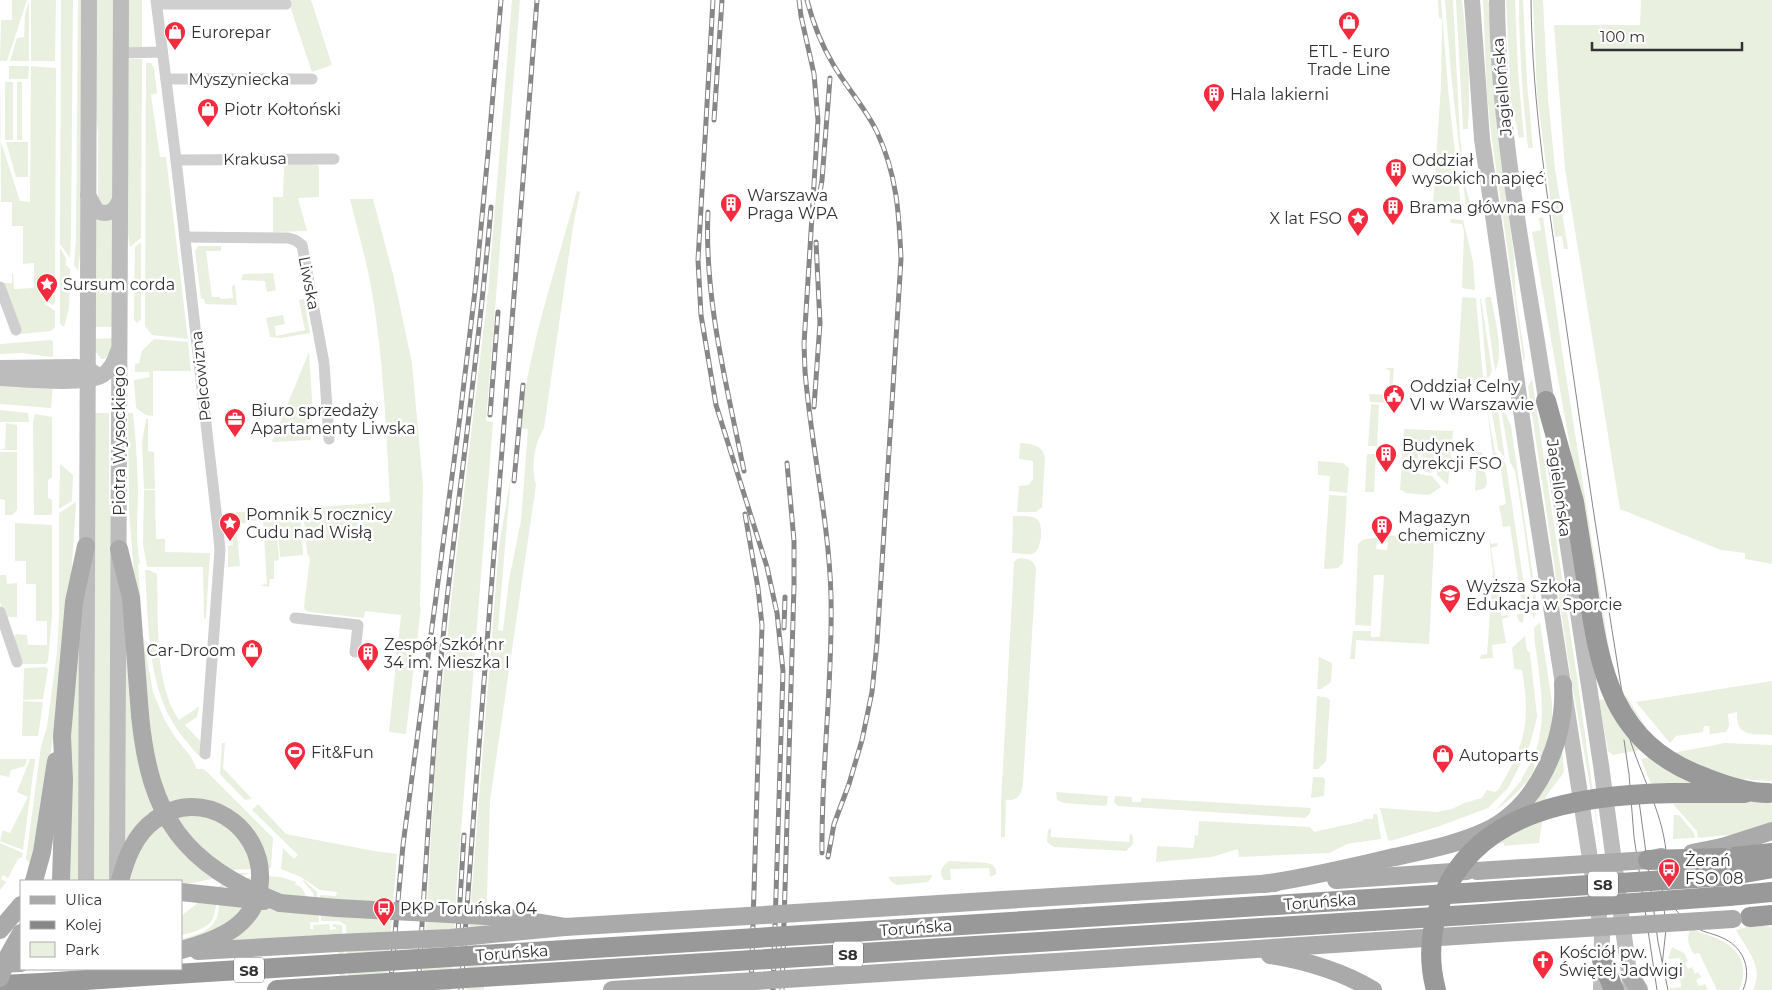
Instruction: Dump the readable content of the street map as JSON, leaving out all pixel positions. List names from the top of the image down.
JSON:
{
  "streets": {
    "highway": ["S8", "Toruńska"],
    "main road": ["Jagiellońska", "Piotra Wysockiego"],
    "street": [
      "Myszyniecka",
      "Krakusa",
      "Liwska",
      "Pelcowizna"
    ]
  },
  "crossings": [
    ["Myszyniecka", "Pelcowizna"],
    ["Krakusa", "Pelcowizna"],
    ["Liwska", "Pelcowizna"]
  ],
  "places": {
    "shop": [
      "ETL - Euro Trade Line",
      "Eurorepar",
      "Piotr Kołtoński",
      "Car-Droom",
      "Autoparts"
    ],
    "building": [
      "Hala lakierni",
      "Oddział wysokich napięć",
      "Warszawa Praga WPA",
      "Brama główna FSO",
      "Budynek dyrekcji FSO",
      "Magazyn chemiczny",
      "Zespół Szkół nr 34 im. Mieszka I"
    ],
    "place": ["X lat FSO", "Sursum corda", "Pomnik 5 rocznicy Cudu nad Wisłą"],
    "public building": ["Oddział Celny VI w Warszawie"],
    "office": ["Biuro sprzedaży Apartamenty Liwska"],
    "school or university": ["Wyższa Szkoła Edukacja w Sporcie"],
    "sports": ["Fit&Fun"],
    "bus stop": ["Żerań FSO 08", "PKP Toruńska 04"],
    "church": ["Kościół pw. Świętej Jadwigi"]
  },
  "legend": ["Ulica", "Kolej", "Park"],
  "scale_bar": "100 m"
}
